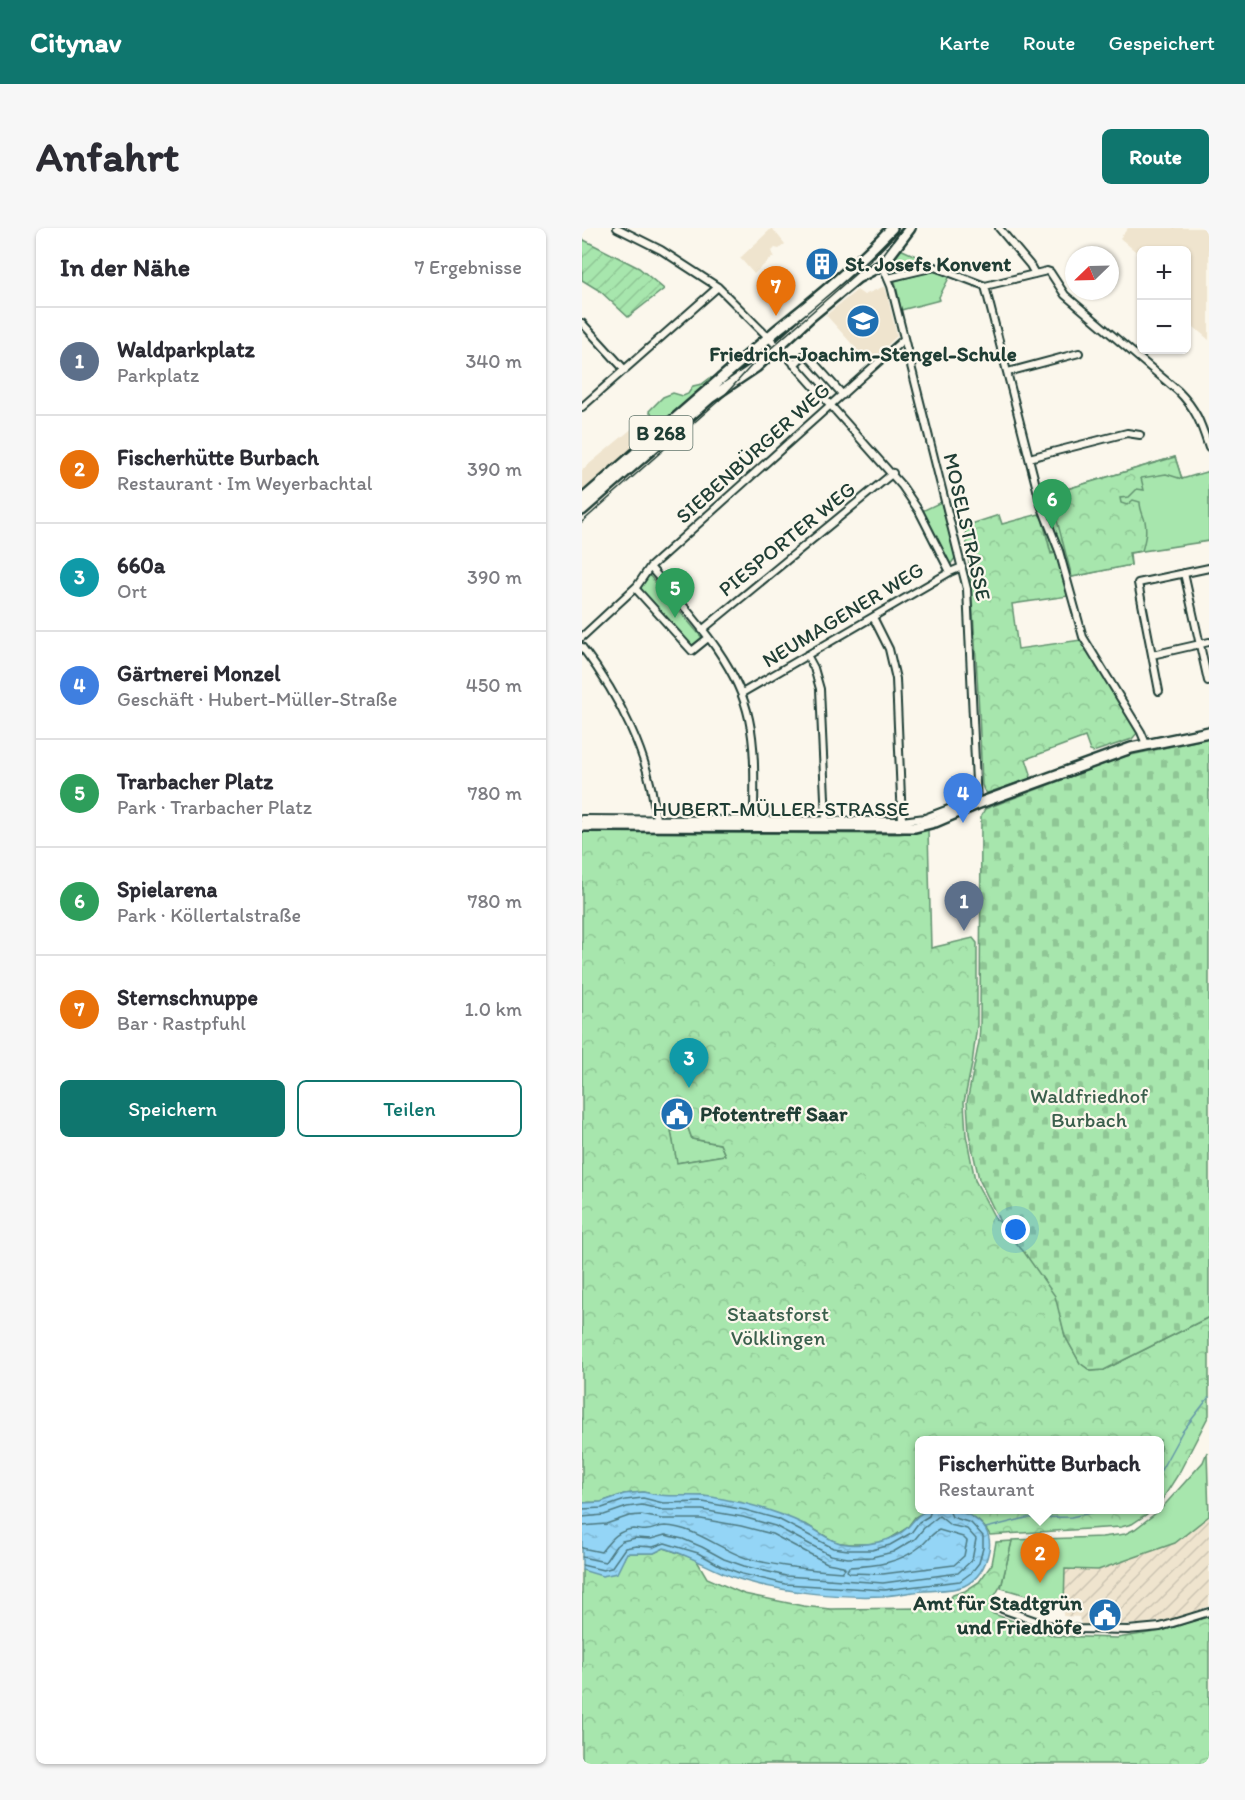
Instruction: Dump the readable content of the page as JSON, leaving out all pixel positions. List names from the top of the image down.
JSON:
{
  "streets": {
    "main road": ["B 268", "HUBERT-MÜLLER-STRASSE"],
    "street": [
      "SIEBENBÜRGER WEG",
      "MOSELSTRASSE",
      "PIESPORTER WEG",
      "NEUMAGENER WEG"
    ]
  },
  "crossings": [
    ["B 268", "MOSELSTRASSE"],
    ["SIEBENBÜRGER WEG", "MOSELSTRASSE"],
    ["MOSELSTRASSE", "NEUMAGENER WEG"],
    ["MOSELSTRASSE", "HUBERT-MÜLLER-STRASSE"]
  ],
  "parks": ["Waldfriedhof Burbach", "Staatsforst Völklingen"],
  "places": {
    "building": ["St. Josefs Konvent"],
    "school or university": ["Friedrich-Joachim-Stengel-Schule"],
    "public building": ["Pfotentreff Saar", "Amt für Stadtgrün und Friedhöfe"]
  },
  "north": "bottom left",
  "page": {
    "header": "Citynav",
    "nav": ["Karte", "Route", "Gespeichert"],
    "buttons": [
      "Route",
      ["Speichern", "Teilen"]
    ],
    "title": "Anfahrt",
    "heading": ["In der Nähe", "7 Ergebnisse"],
    "map_buttons": ["+", "−"],
    "pins": [
      "7",
      "6",
      "5",
      "4",
      "1",
      "3",
      "2"
    ],
    "list": [
      {
        "mark": "1",
        "name": "Waldparkplatz",
        "note": "Parkplatz",
        "value": "340 m"
      },
      {
        "mark": "2",
        "name": "Fischerhütte Burbach",
        "note": "Restaurant · Im Weyerbachtal",
        "value": "390 m"
      },
      {
        "mark": "3",
        "name": "660a",
        "note": "Ort",
        "value": "390 m"
      },
      {
        "mark": "4",
        "name": "Gärtnerei Monzel",
        "note": "Geschäft · Hubert-Müller-Straße",
        "value": "450 m"
      },
      {
        "mark": "5",
        "name": "Trarbacher Platz",
        "note": "Park · Trarbacher Platz",
        "value": "780 m"
      },
      {
        "mark": "6",
        "name": "Spielarena",
        "note": "Park · Köllertalstraße",
        "value": "780 m"
      },
      {
        "mark": "7",
        "name": "Sternschnuppe",
        "note": "Bar · Rastpfuhl",
        "value": "1.0 km"
      }
    ],
    "popup": ["Fischerhütte Burbach", "Restaurant"]
  }
}
